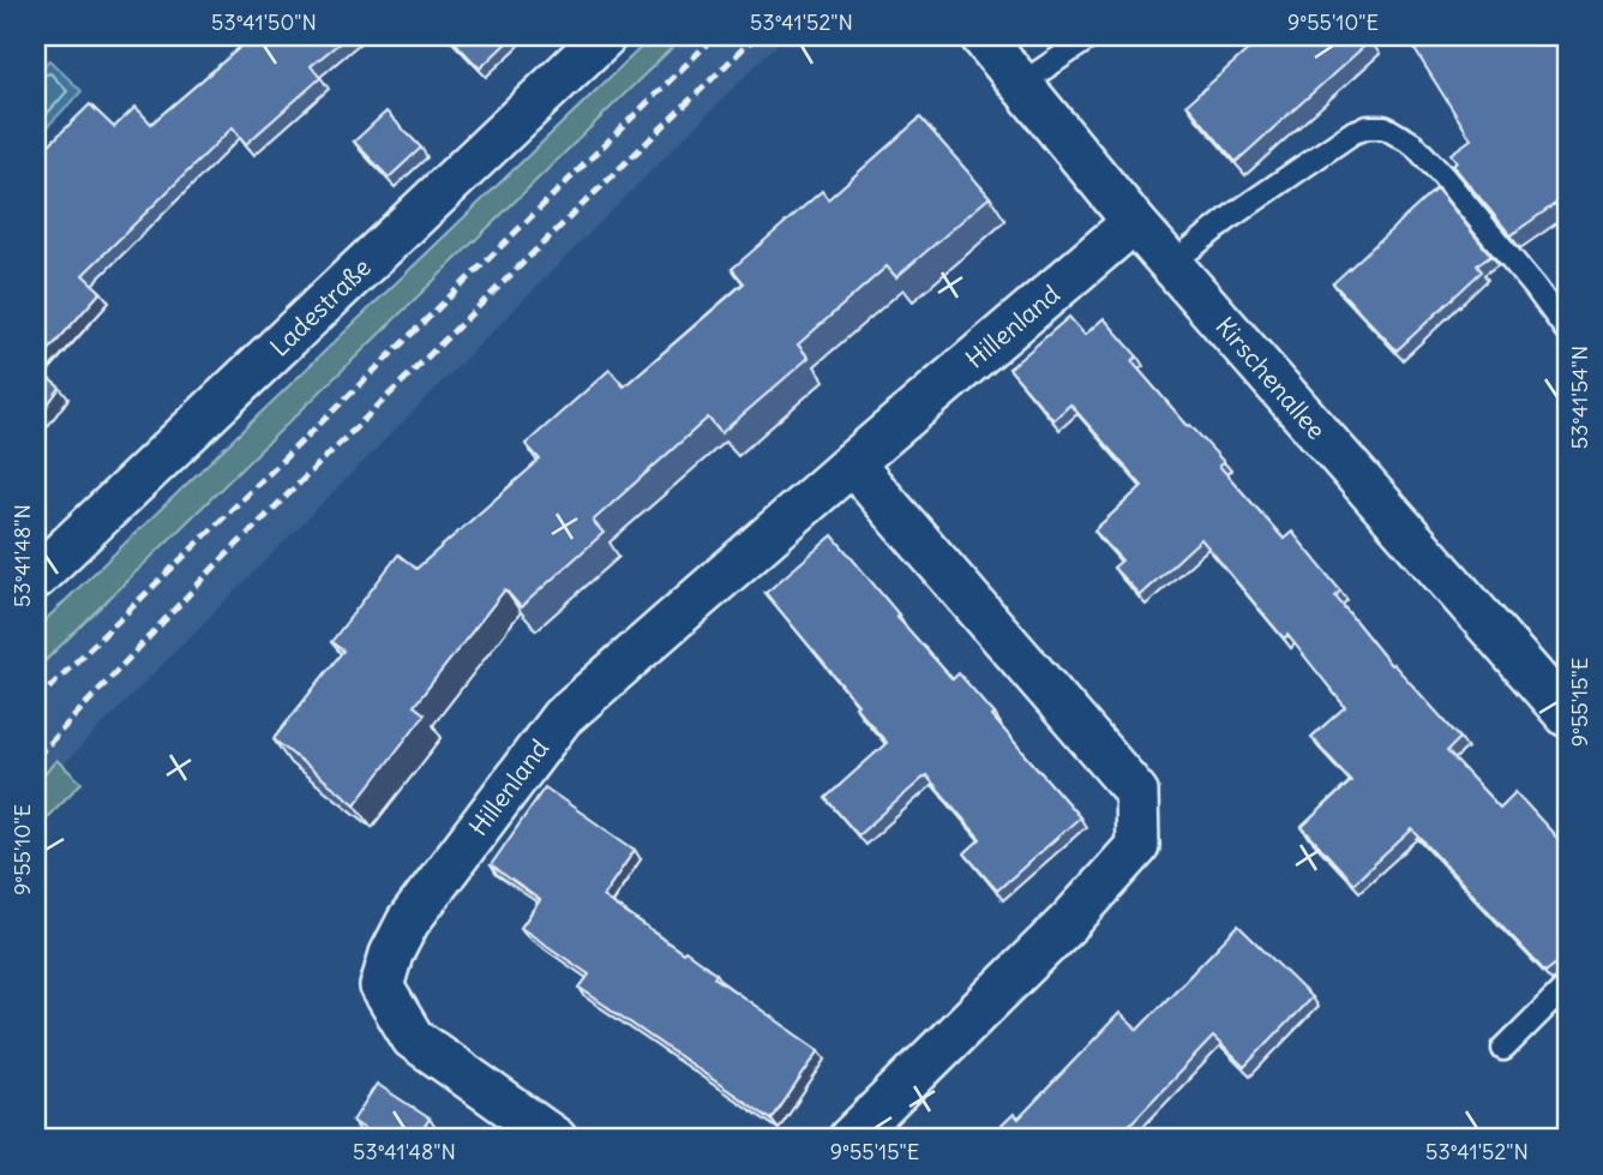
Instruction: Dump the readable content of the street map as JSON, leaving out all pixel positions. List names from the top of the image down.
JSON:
{
  "streets": {
    "street": ["Ladestraße", "Hillenland", "Kirschenallee"]
  },
  "crossings": [
    ["Hillenland", "Kirschenallee"]
  ],
  "coordinates": [
    "53°41'50\"N",
    "53°41'52\"N",
    "9°55'10\"E",
    "53°41'54\"N",
    "53°41'48\"N",
    "9°55'15\"E"
  ]
}
